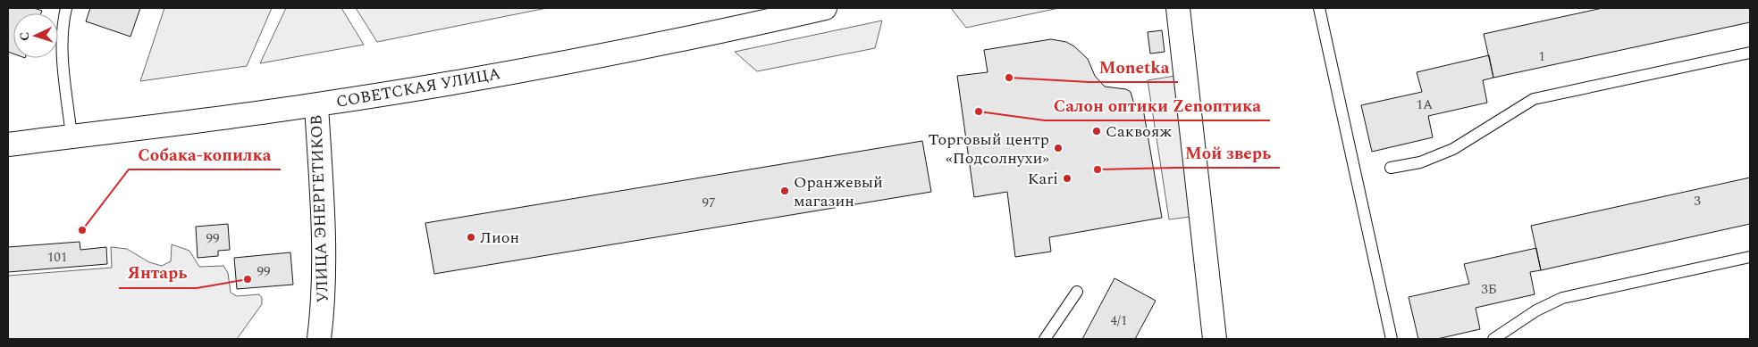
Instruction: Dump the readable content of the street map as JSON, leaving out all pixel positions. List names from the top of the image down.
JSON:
{
  "streets": {
    "street": ["СОВЕТСКАЯ УЛИЦА", "УЛИЦА ЭНЕРГЕТИКОВ"]
  },
  "crossings": [
    ["СОВЕТСКАЯ УЛИЦА", "УЛИЦА ЭНЕРГЕТИКОВ"]
  ],
  "places": [
    "Monetka",
    "Салон оптики Zenоптика",
    "Саквояж",
    "Торговый центр «Подсолнухи»",
    "Мой зверь",
    "Kari",
    "Оранжевый магазин",
    "Собака-копилка",
    "Лион",
    "Янтарь"
  ],
  "house_numbers": [
    "1",
    "1А",
    "3",
    "97",
    "99",
    "101",
    "99",
    "3Б",
    "4/1"
  ],
  "north": "left"
}
